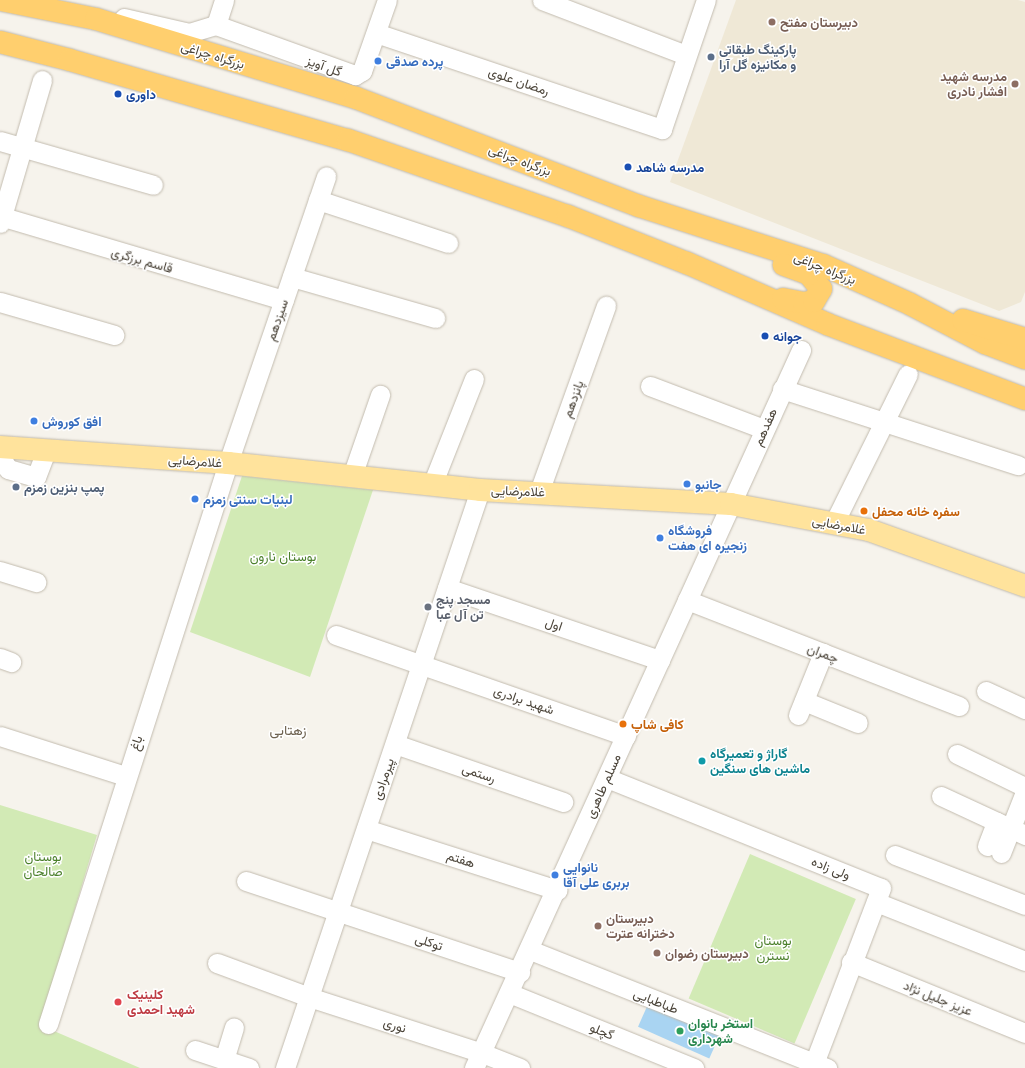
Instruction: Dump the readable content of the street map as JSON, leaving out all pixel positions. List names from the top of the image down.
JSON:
{
  "streets": {
    "highway": ["بزرگراه چراغی"],
    "main road": ["غلامرضایی"],
    "street": [
      "گل آویز",
      "رمضان علوی",
      "قاسم برزگری",
      "سیزدهم",
      "پانزدهم",
      "هفدهم",
      "اول",
      "چمران",
      "شهید برادری",
      "باغ",
      "رستمی",
      "پیرمرادی",
      "مسلم طاهری",
      "هفتم",
      "ولی زاده",
      "توکلی",
      "عزیز جلیل نژاد",
      "طباطبایی",
      "نوری",
      "گچلو"
    ]
  },
  "crossings": [
    ["گل آویز", "رمضان علوی"],
    ["قاسم برزگری", "سیزدهم"],
    ["سیزدهم", "غلامرضایی"],
    ["سیزدهم", "باغ"],
    ["پانزدهم", "غلامرضایی"],
    ["هفدهم", "غلامرضایی"],
    ["هفدهم", "مسلم طاهری"],
    ["غلامرضایی", "باغ"],
    ["غلامرضایی", "پیرمرادی"],
    ["غلامرضایی", "مسلم طاهری"],
    ["اول", "پیرمرادی"],
    ["اول", "مسلم طاهری"],
    ["چمران", "مسلم طاهری"],
    ["شهید برادری", "پیرمرادی"],
    ["شهید برادری", "مسلم طاهری"],
    ["رستمی", "پیرمرادی"],
    ["پیرمرادی", "هفتم"],
    ["پیرمرادی", "توکلی"],
    ["پیرمرادی", "نوری"],
    ["مسلم طاهری", "هفتم"],
    ["مسلم طاهری", "ولی زاده"],
    ["مسلم طاهری", "توکلی"],
    ["مسلم طاهری", "طباطبایی"],
    ["مسلم طاهری", "نوری"],
    ["مسلم طاهری", "گچلو"]
  ],
  "districts": ["زهتابی"],
  "parks": ["بوستان نارون", "بوستان صالحان", "بوستان نسترن"],
  "places": [
    "دبیرستان مفتح",
    "پارکینگ طبقاتی و مکانیزه گل آرا",
    "پرده صدقی",
    "مدرسه شهید افشار نادری",
    "داوری",
    "مدرسه شاهد",
    "جوانه",
    "افق کوروش",
    "جانبو",
    "پمپ بنزین زمزم",
    "لبنیات سنتی زمزم",
    "سفره خانه محفل",
    "فروشگاه زنجیره ای هفت",
    "مسجد پنج تن آل عبا",
    "کافی شاپ",
    "گاراژ و تعمیرگاه ماشین های سنگین",
    "نانوایی بربری علی آقا",
    "دبیرستان دخترانه عترت",
    "دبیرستان رضوان",
    "کلینیک شهید احمدی",
    "استخر بانوان شهرداری"
  ]
}
